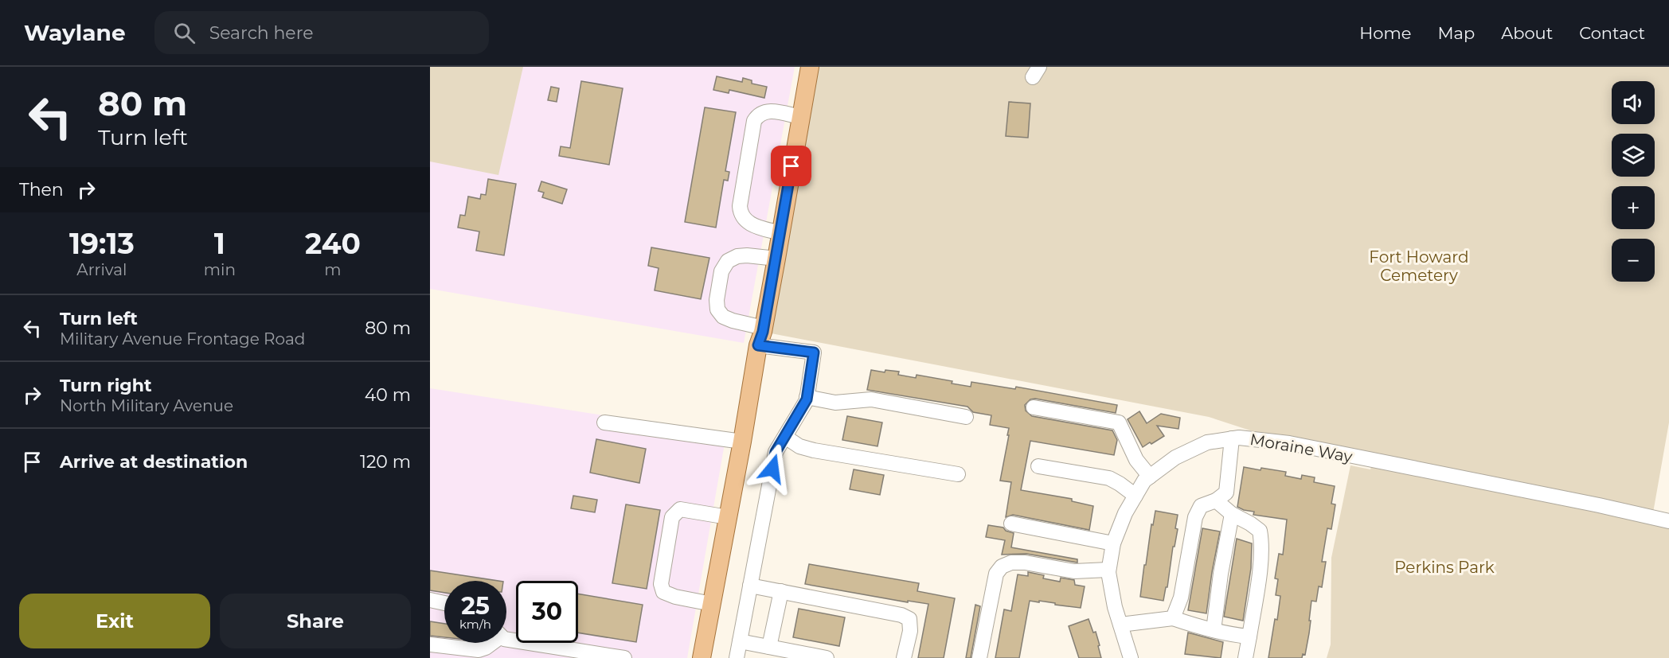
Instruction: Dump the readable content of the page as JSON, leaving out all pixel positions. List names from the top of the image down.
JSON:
{
  "streets": {
    "street": ["Moraine Way"]
  },
  "parks": ["Fort Howard Cemetery", "Perkins Park"],
  "page": {
    "header": "Waylane",
    "search": "Search here",
    "nav": [
      "Home",
      "Map",
      "About",
      "Contact"
    ],
    "turn": ["80 m", "Turn left"],
    "map_buttons": ["+", "−"],
    "then": "Then",
    "eta": [
      "19:13",
      "Arrival",
      "1",
      "min",
      "240",
      "m"
    ],
    "list": [
      {
        "name": "Turn left",
        "note": "Military Avenue Frontage Road",
        "value": "80 m"
      },
      {
        "name": "Turn right",
        "note": "North Military Avenue",
        "value": "40 m"
      },
      {
        "name": "Arrive at destination",
        "value": "120 m"
      }
    ],
    "speed": "25 km/h",
    "limit": "30",
    "buttons": ["Exit", "Share"]
  }
}
